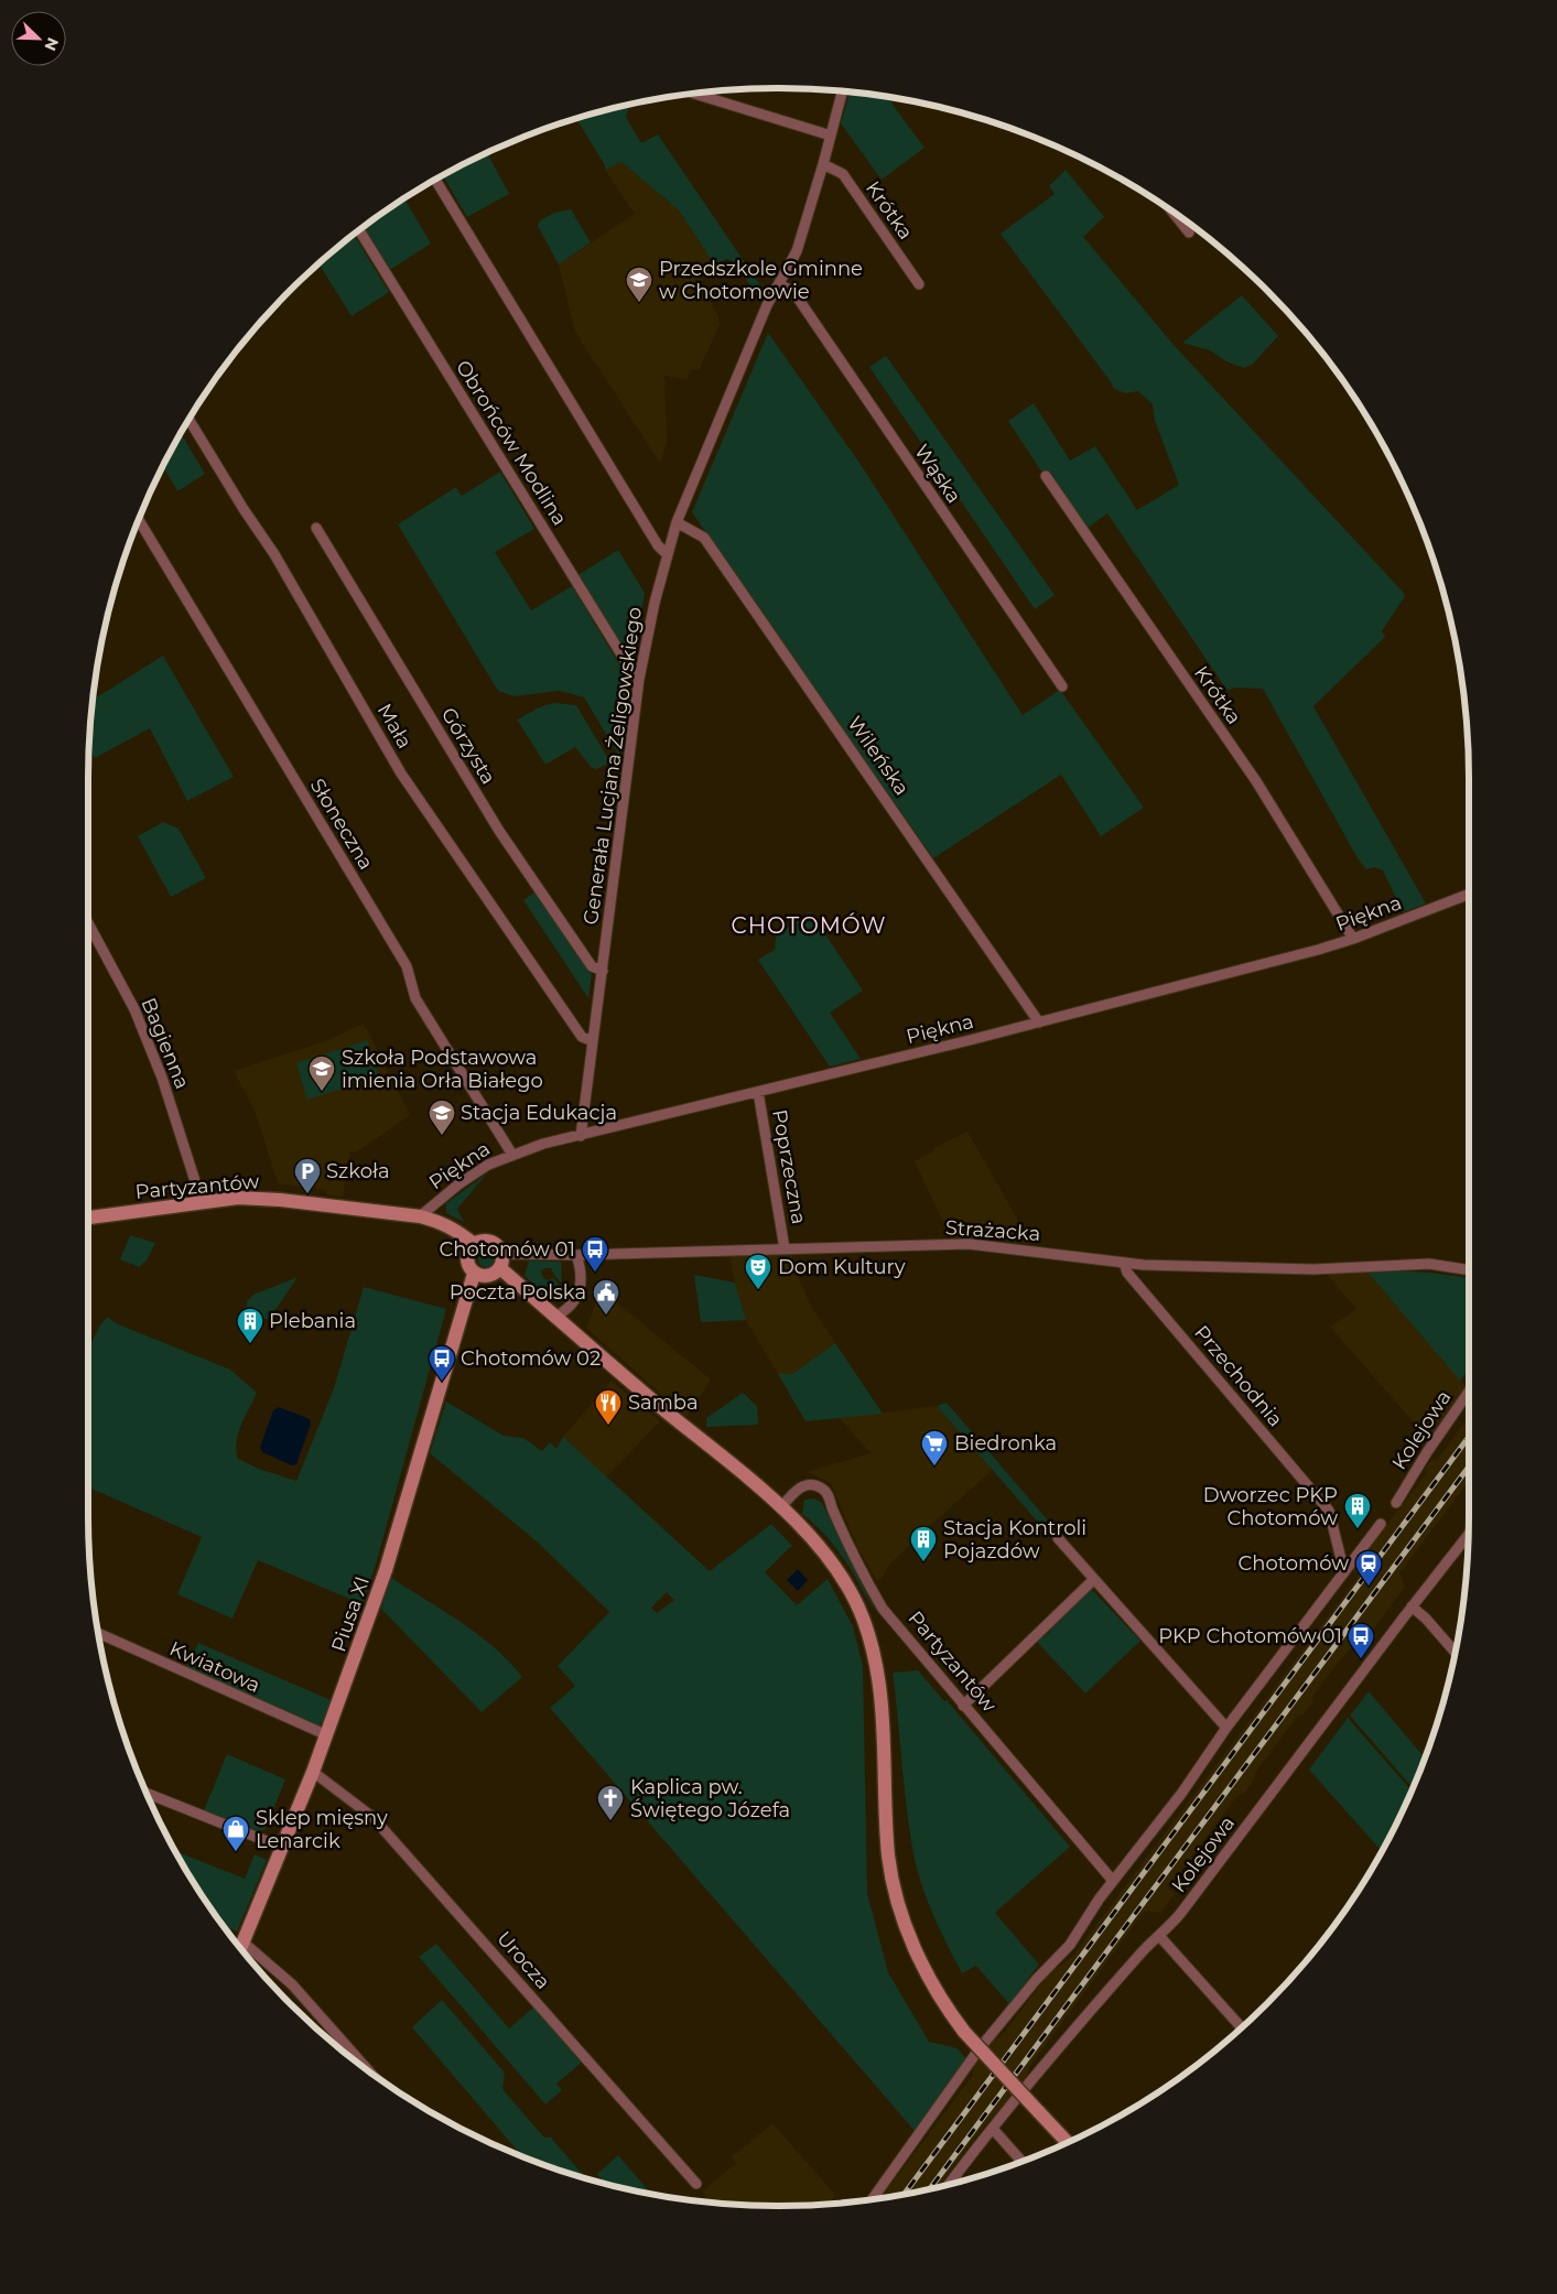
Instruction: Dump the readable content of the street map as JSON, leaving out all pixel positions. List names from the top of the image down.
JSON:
{
  "streets": {
    "street": [
      "Krótka",
      "Obrońców Modlina",
      "Wąska",
      "Mała",
      "Górzysta",
      "Wileńska",
      "Generała Lucjana Żeligowskiego",
      "Słoneczna",
      "Piękna",
      "Bagienna",
      "Poprzeczna",
      "Partyzantów",
      "Strażacka",
      "Przechodnia",
      "Kolejowa",
      "Piusa XI",
      "Kwiatowa",
      "Urocza"
    ]
  },
  "crossings": [
    ["Krótka", "Generała Lucjana Żeligowskiego"],
    ["Krótka", "Piękna"],
    ["Obrońców Modlina", "Generała Lucjana Żeligowskiego"],
    ["Wąska", "Generała Lucjana Żeligowskiego"],
    ["Mała", "Generała Lucjana Żeligowskiego"],
    ["Górzysta", "Generała Lucjana Żeligowskiego"],
    ["Wileńska", "Generała Lucjana Żeligowskiego"],
    ["Wileńska", "Piękna"],
    ["Generała Lucjana Żeligowskiego", "Piękna"],
    ["Słoneczna", "Piękna"],
    ["Piękna", "Poprzeczna"],
    ["Piękna", "Partyzantów"],
    ["Bagienna", "Partyzantów"],
    ["Poprzeczna", "Strażacka"],
    ["Partyzantów", "Strażacka"],
    ["Partyzantów", "Piusa XI"],
    ["Strażacka", "Przechodnia"],
    ["Strażacka", "Piusa XI"],
    ["Piusa XI", "Kwiatowa"],
    ["Piusa XI", "Urocza"]
  ],
  "districts": ["CHOTOMÓW"],
  "places": {
    "school or university": ["Przedszkole Gminne w Chotomowie", "Szkoła Podstawowa imienia Orła Białego", "Stacja Edukacja"],
    "parking": ["Szkoła"],
    "bus stop": ["Chotomów 01", "Chotomów 02", "PKP Chotomów 01"],
    "theatre": ["Dom Kultury"],
    "public building": ["Poczta Polska"],
    "building": ["Plebania", "Dworzec PKP Chotomów", "Stacja Kontroli Pojazdów"],
    "restaurant": ["Samba"],
    "supermarket": ["Biedronka"],
    "station": ["Chotomów"],
    "church": ["Kaplica pw. Świętego Józefa"],
    "shop": ["Sklep mięsny Lenarcik"]
  },
  "north": "bottom right"
}
